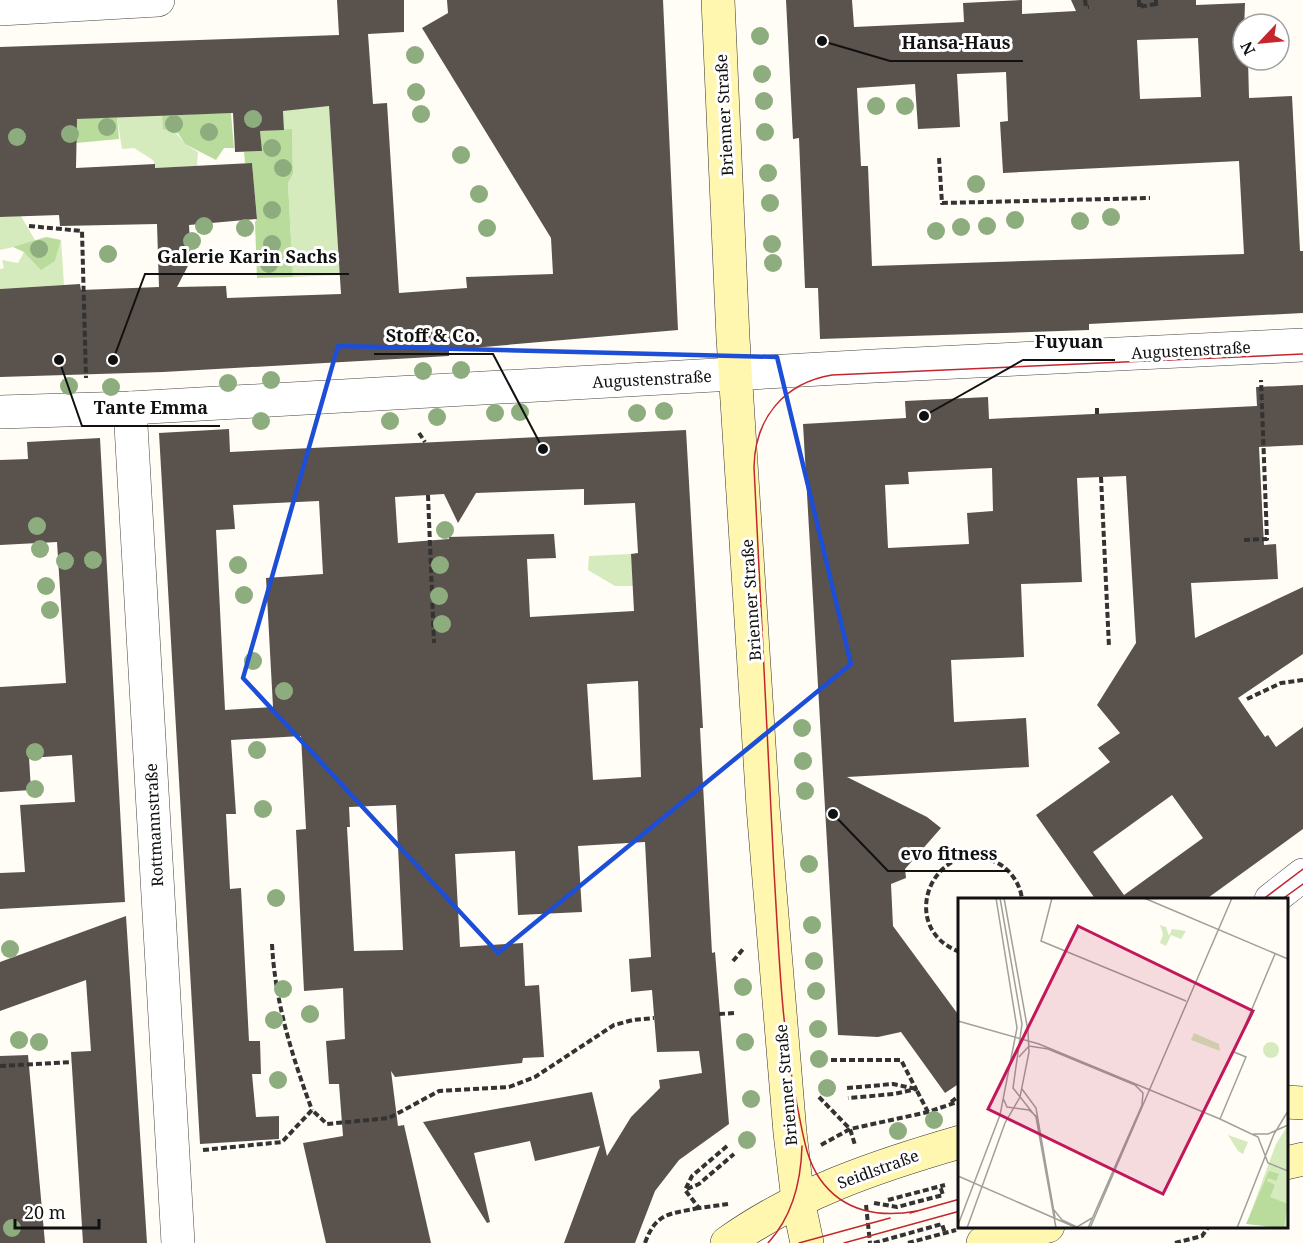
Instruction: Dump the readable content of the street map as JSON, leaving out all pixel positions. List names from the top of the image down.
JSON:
{
  "streets": {
    "main road": ["Brienner Straße", "Seidlstraße"],
    "street": ["Augustenstraße", "Rottmannstraße"]
  },
  "crossings": [
    ["Brienner Straße", "Augustenstraße"],
    ["Brienner Straße", "Seidlstraße"],
    ["Augustenstraße", "Rottmannstraße"]
  ],
  "places": [
    "Hansa-Haus",
    "Tante Emma",
    "Galerie Karin Sachs",
    "Fuyuan",
    "Stoff & Co.",
    "evo fitness"
  ],
  "scale_bar": "20 m",
  "north": "bottom left"
}
